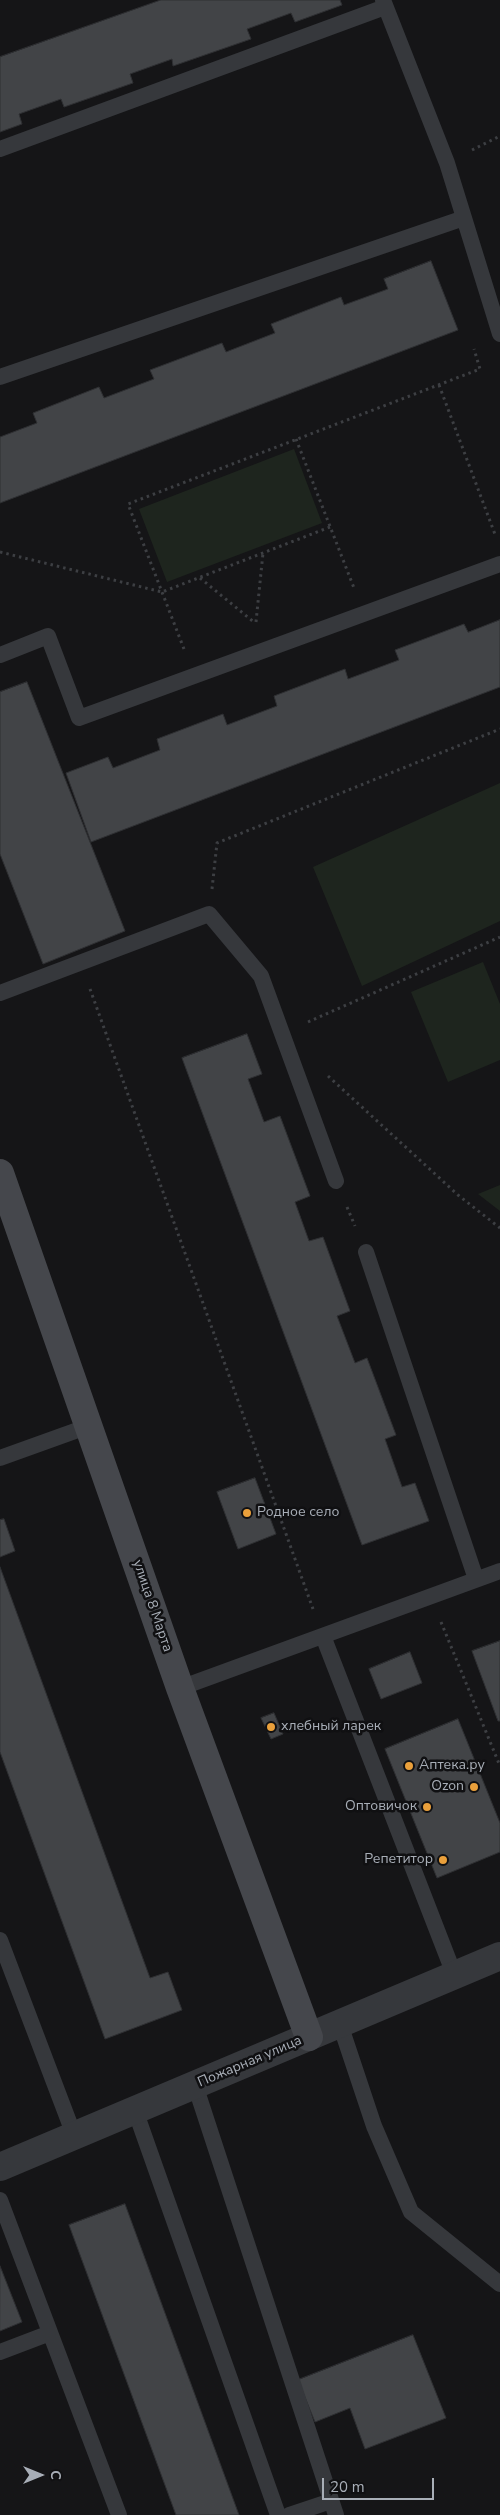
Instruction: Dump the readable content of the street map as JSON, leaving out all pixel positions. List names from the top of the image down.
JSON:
{
  "streets": {
    "street": ["улица 8 Марта", "Пожарная улица"]
  },
  "crossings": [
    ["улица 8 Марта", "Пожарная улица"]
  ],
  "places": [
    "Родное село",
    "хлебный ларек",
    "Аптека.ру",
    "Ozon",
    "Оптовичок",
    "Репетитор"
  ],
  "scale_bar": "20 m",
  "north": "right"
}
